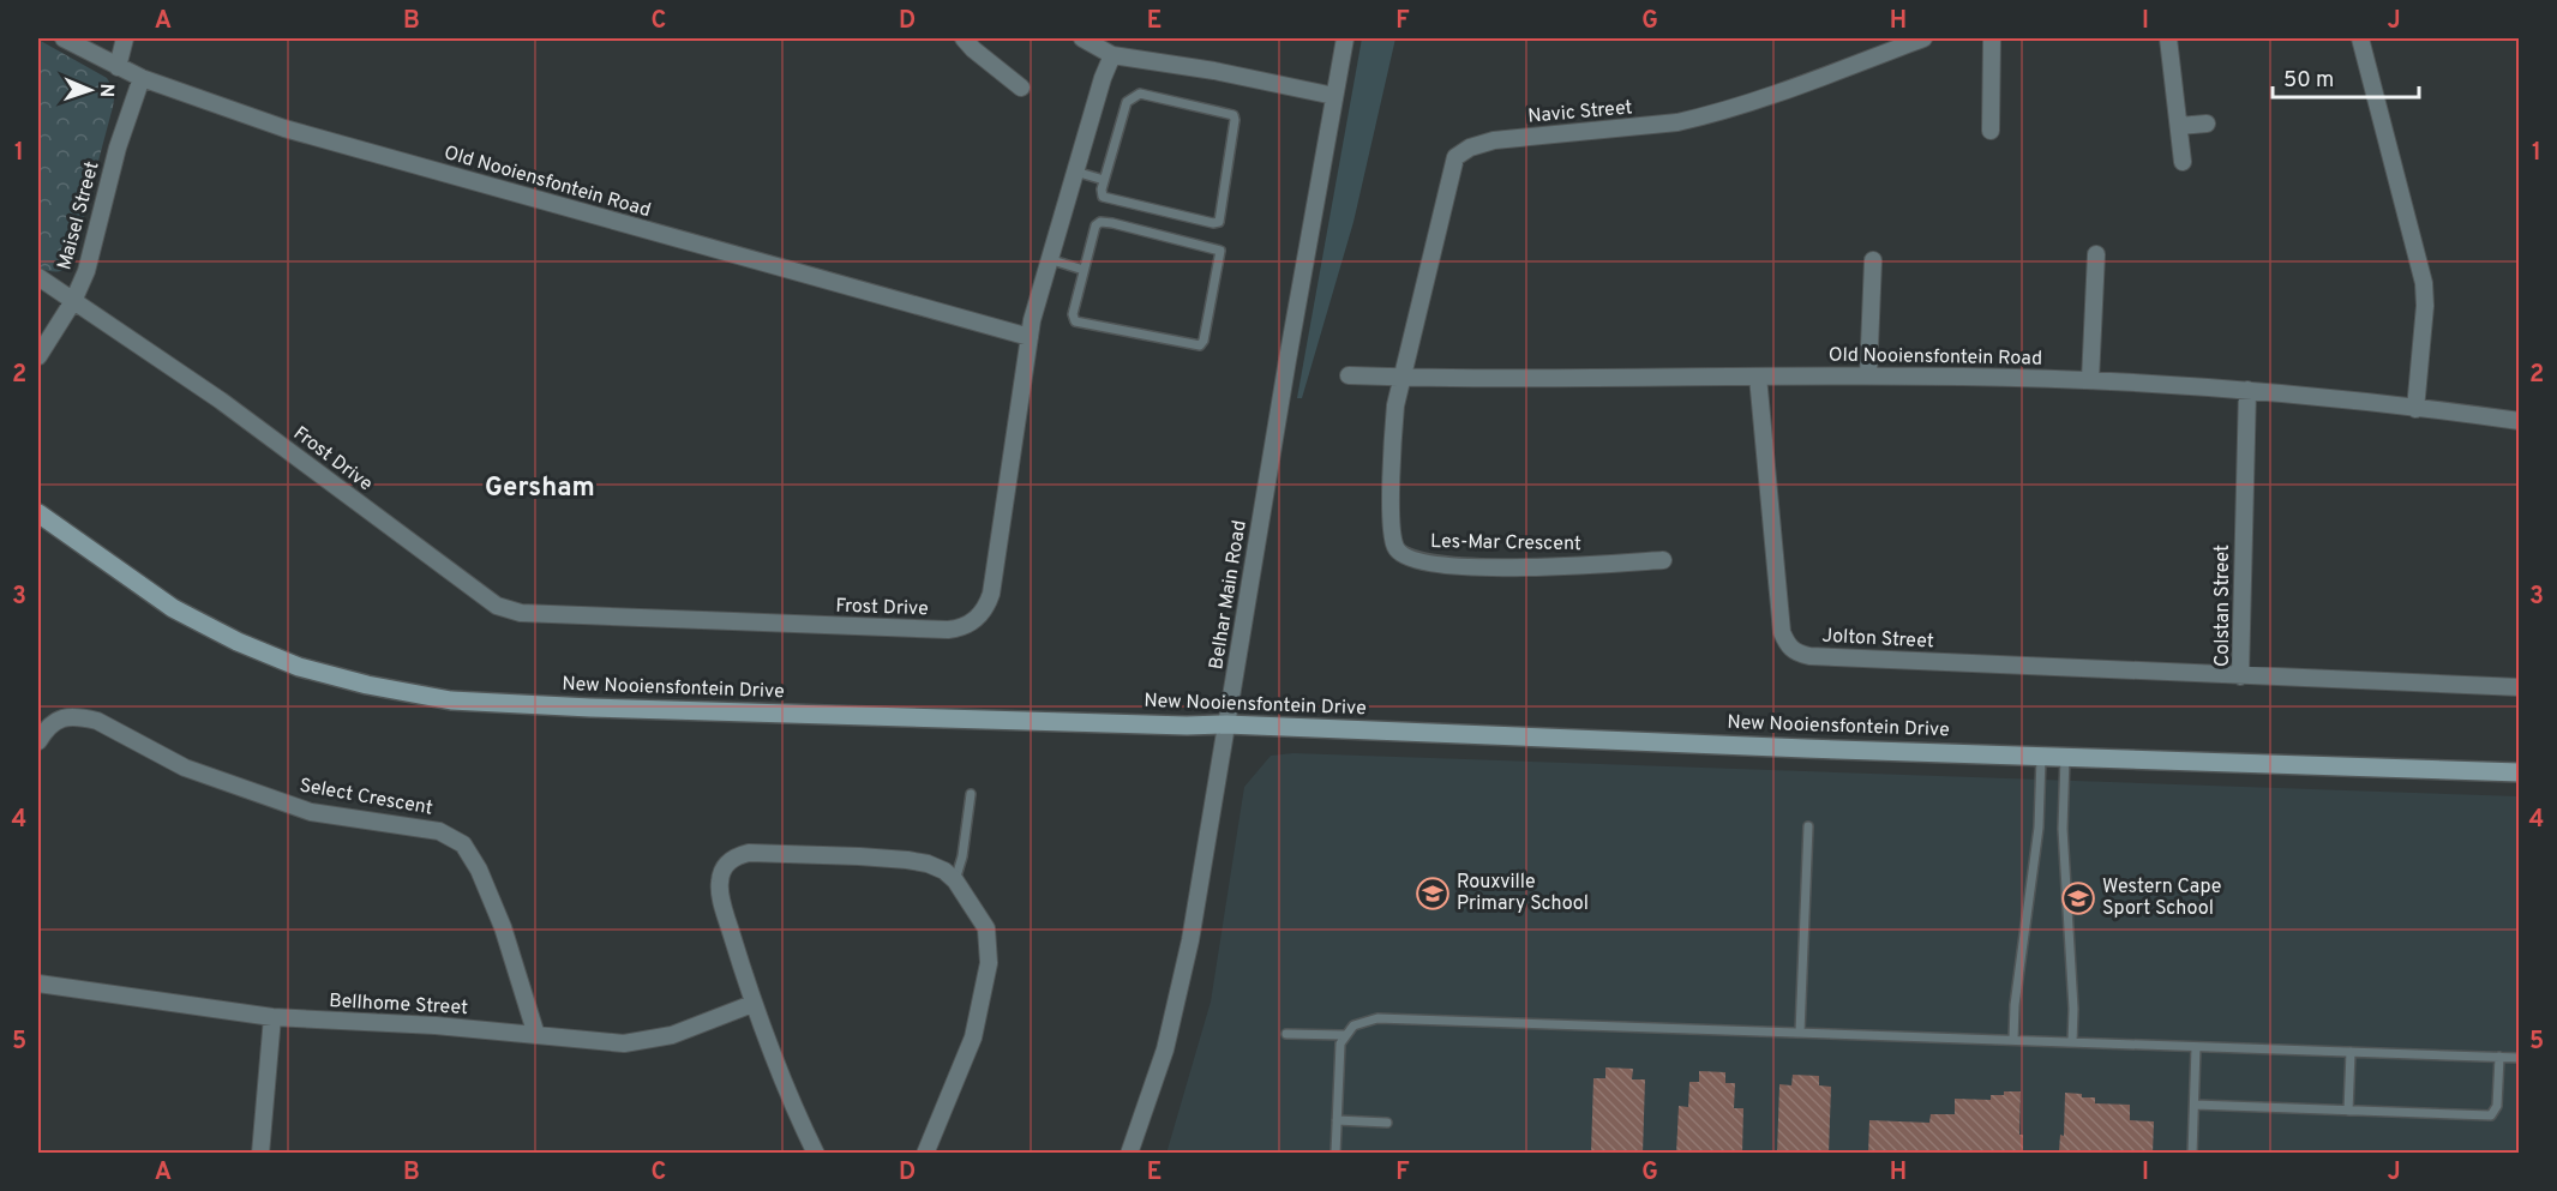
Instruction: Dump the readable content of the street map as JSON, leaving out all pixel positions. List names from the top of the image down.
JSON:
{
  "streets": {
    "street": [
      "Navic Street",
      "Old Nooiensfontein Road",
      "Maisel Street",
      "Frost Drive",
      "Les-Mar Crescent",
      "Belhar Main Road",
      "Colstan Street",
      "Jolton Street",
      "New Nooiensfontein Drive",
      "Select Crescent",
      "Bellhome Street"
    ]
  },
  "crossings": [
    ["Navic Street", "Old Nooiensfontein Road"],
    ["Navic Street", "Les-Mar Crescent"],
    ["Old Nooiensfontein Road", "Maisel Street"],
    ["Old Nooiensfontein Road", "Frost Drive"],
    ["Old Nooiensfontein Road", "Les-Mar Crescent"],
    ["Old Nooiensfontein Road", "Colstan Street"],
    ["Old Nooiensfontein Road", "Jolton Street"],
    ["Maisel Street", "Frost Drive"],
    ["Belhar Main Road", "New Nooiensfontein Drive"],
    ["Colstan Street", "Jolton Street"],
    ["Select Crescent", "Bellhome Street"]
  ],
  "districts": ["Gersham"],
  "places": {
    "school or university": ["Rouxville Primary School", "Western Cape Sport School"]
  },
  "scale_bar": "50 m",
  "north": "right",
  "grid": {
    "columns": [
      "A",
      "B",
      "C",
      "D",
      "E",
      "F",
      "G",
      "H",
      "I",
      "J"
    ],
    "rows": [
      "1",
      "2",
      "3",
      "4",
      "5"
    ]
  }
}
